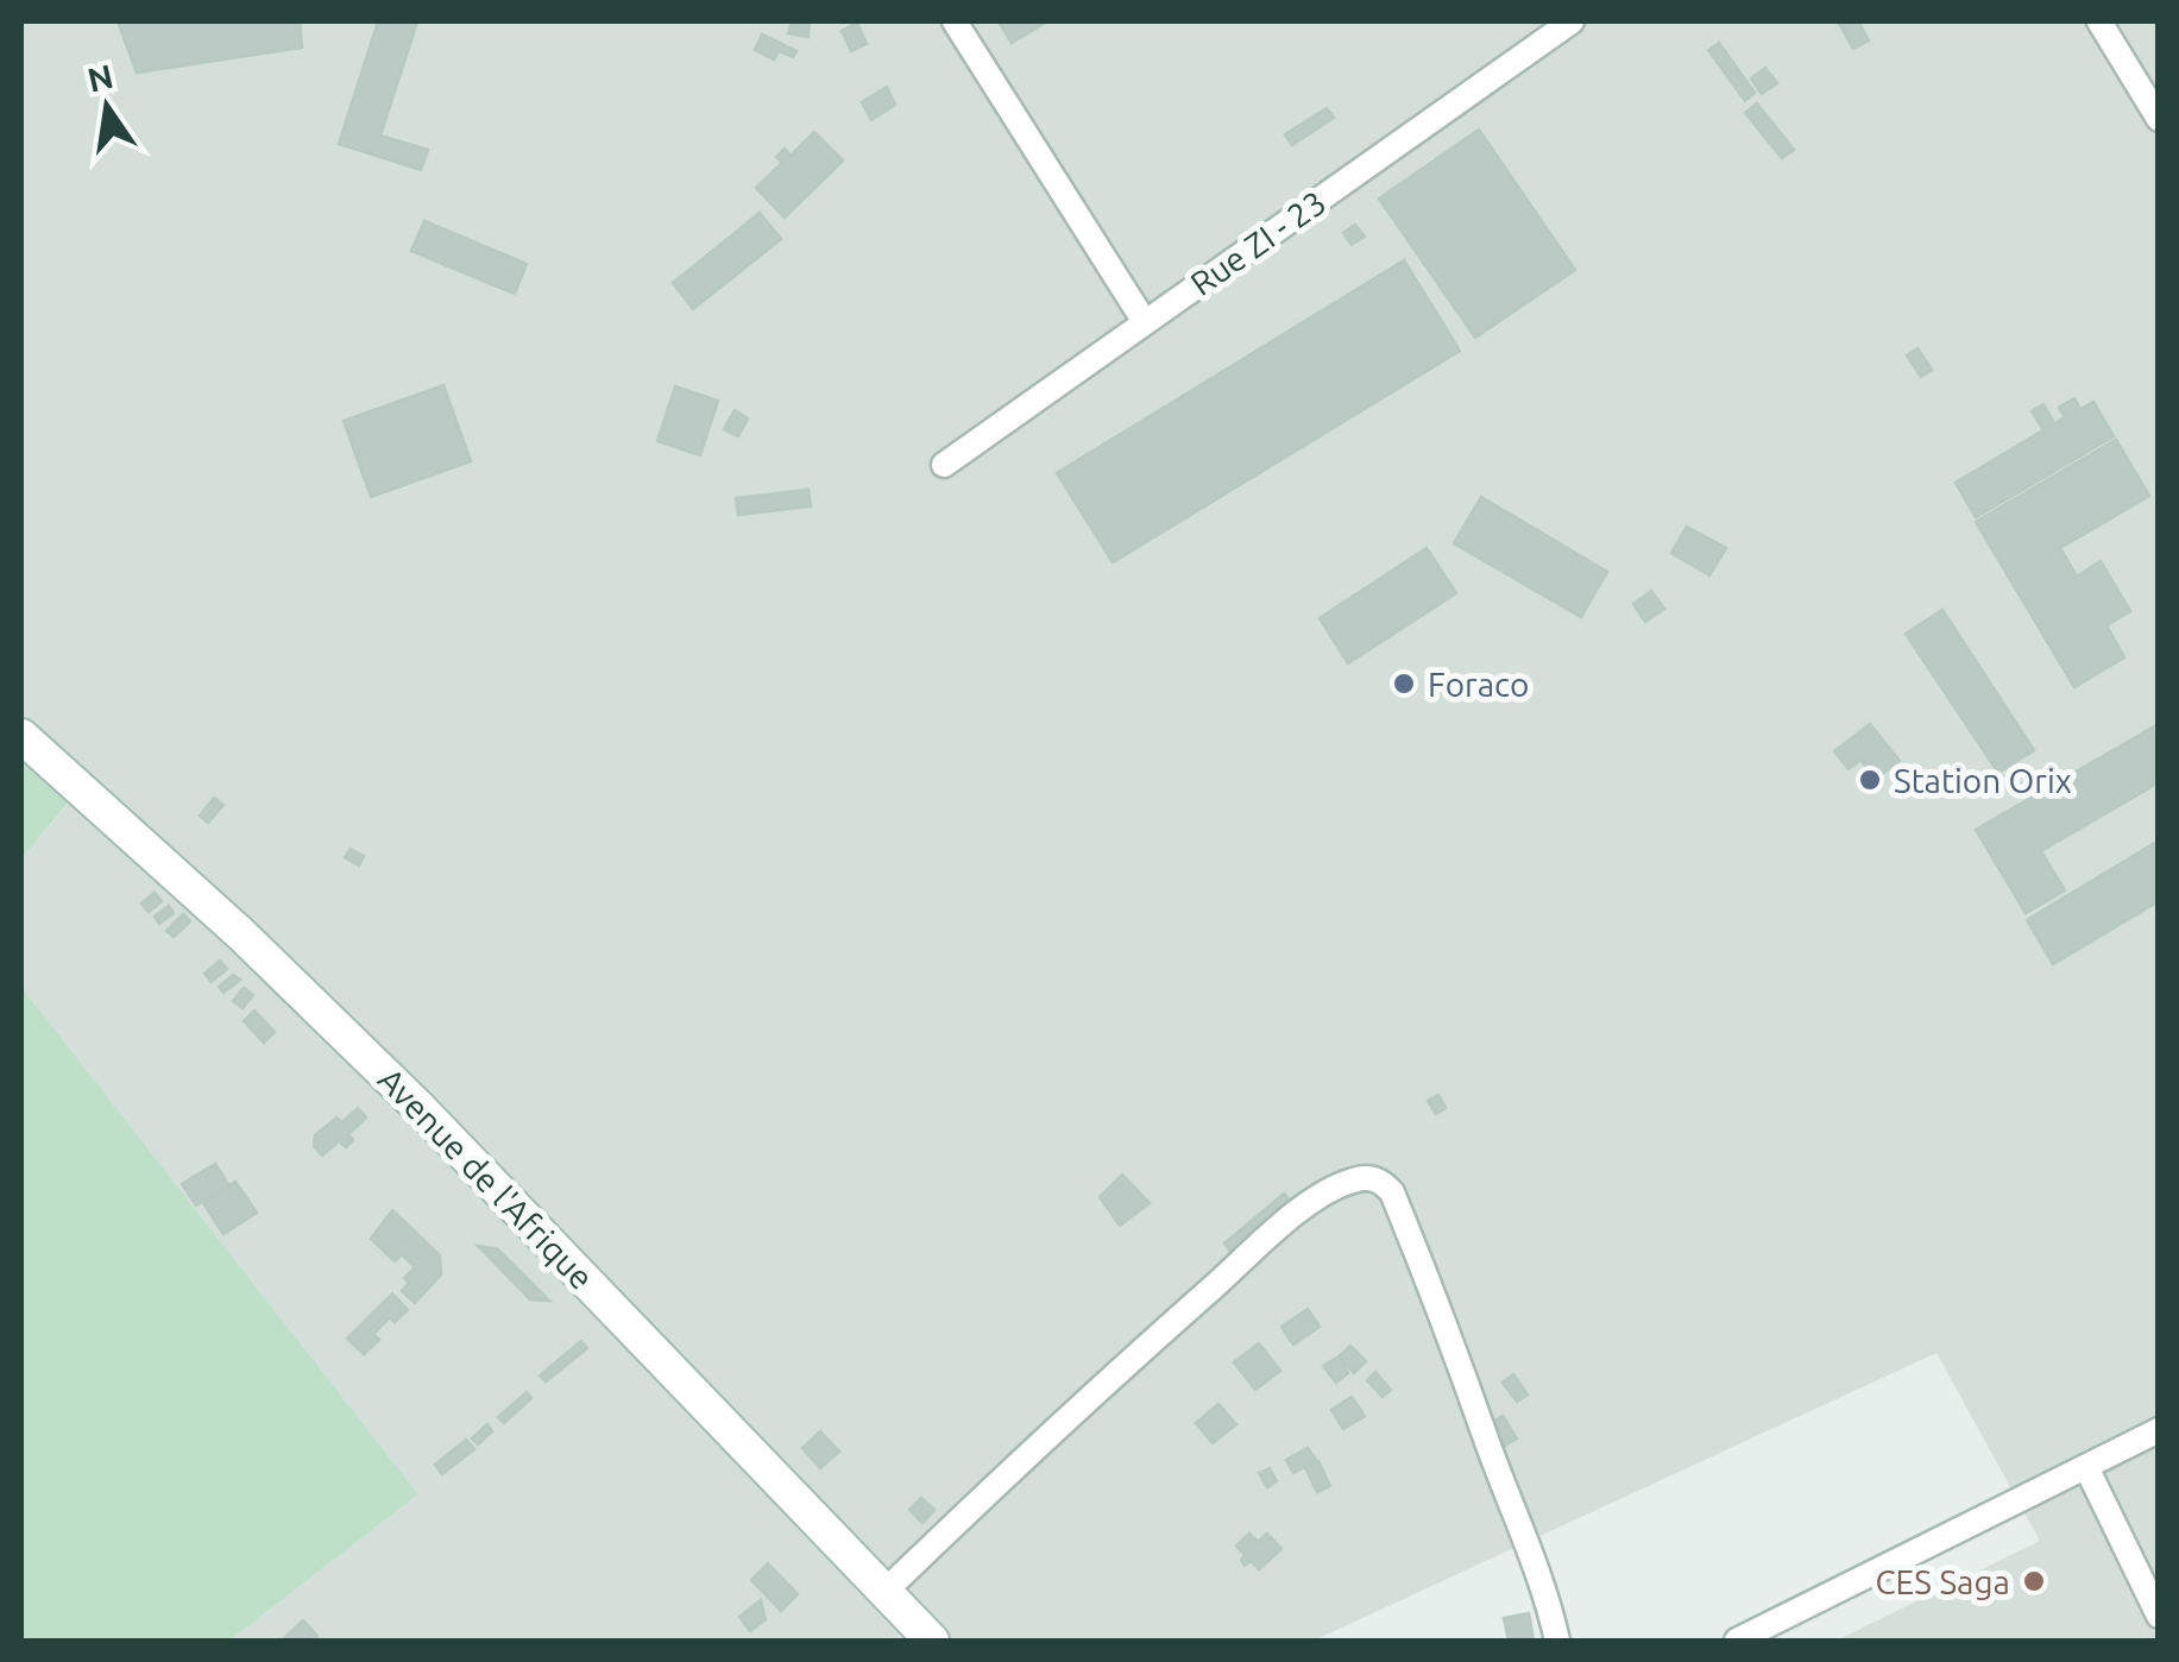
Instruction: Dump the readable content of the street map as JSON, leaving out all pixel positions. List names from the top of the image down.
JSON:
{
  "streets": {
    "main road": ["Avenue de l'Afrique"],
    "street": ["Rue ZI - 23"]
  },
  "places": ["Foraco", "Station Orix", "CES Saga"],
  "north": "top"
}
